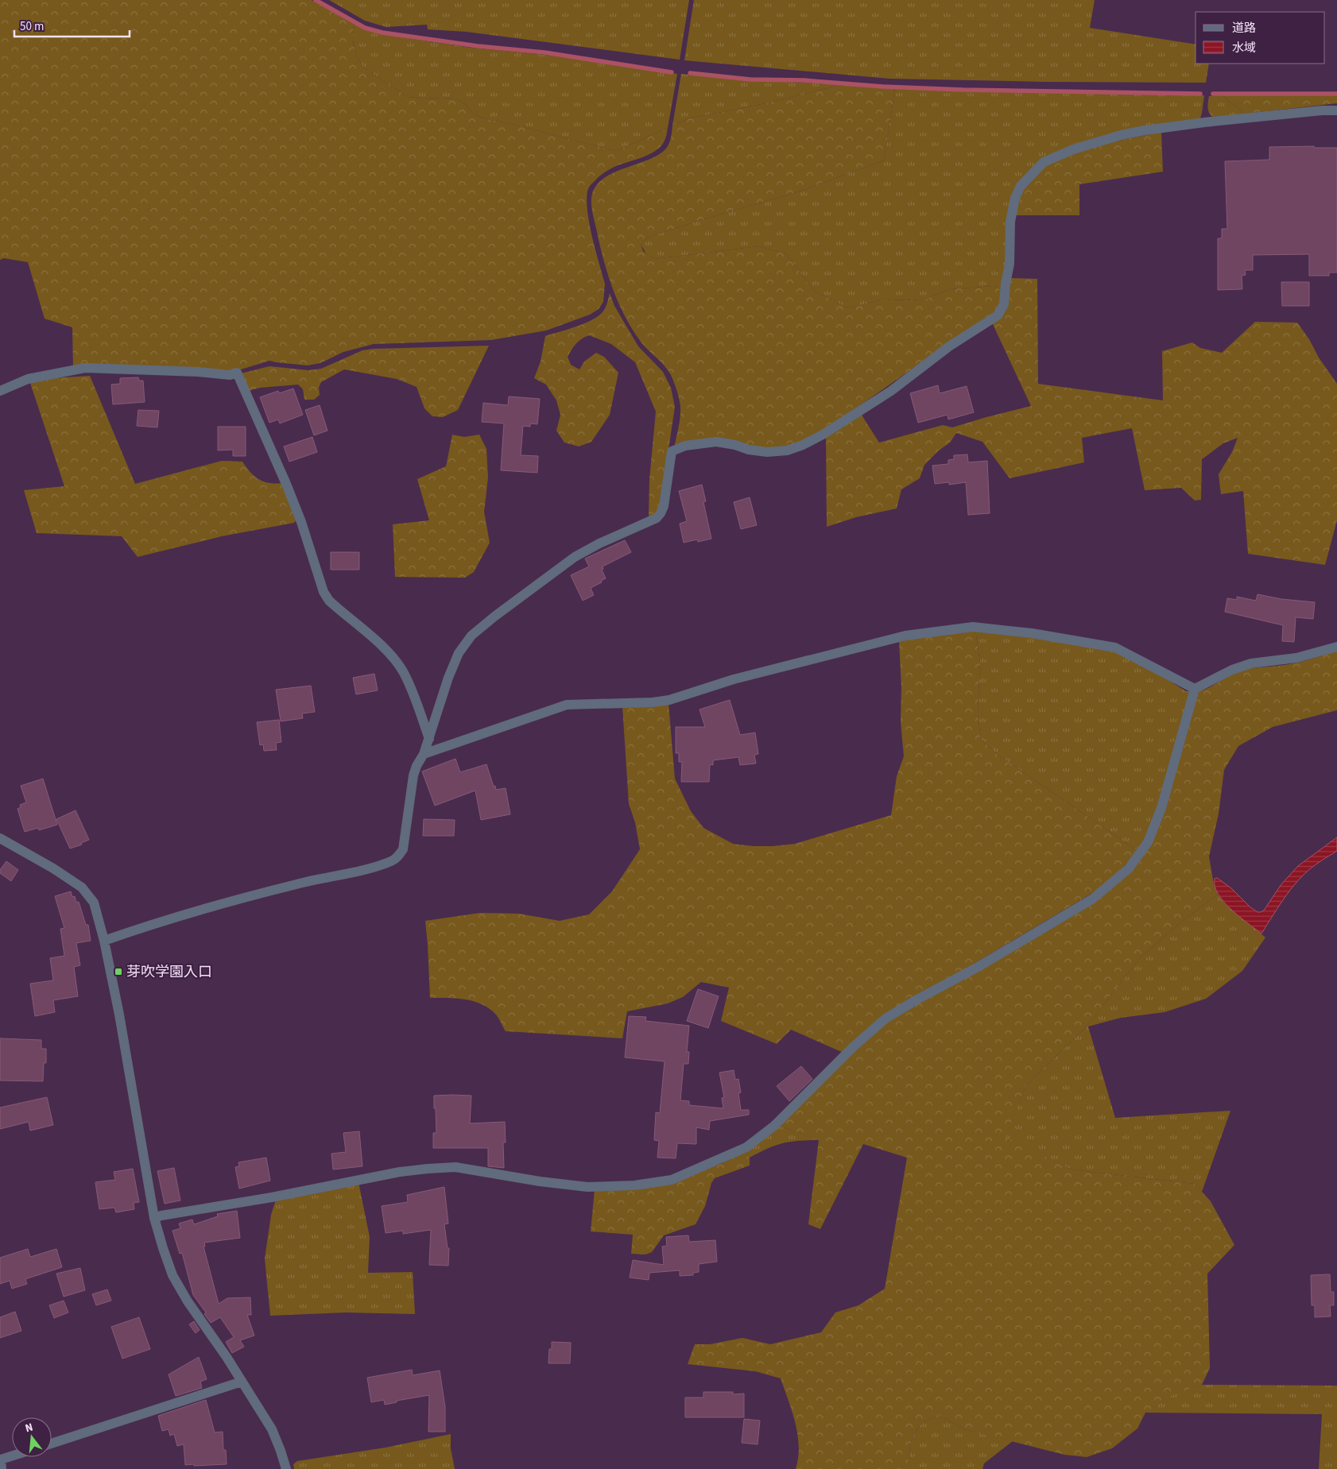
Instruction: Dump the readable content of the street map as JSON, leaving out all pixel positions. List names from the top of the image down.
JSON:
{
  "places": {
    "transit": ["芽吹学園入口"]
  },
  "legend": ["道路", "水域"],
  "scale_bar": "50 m",
  "north": "top"
}
